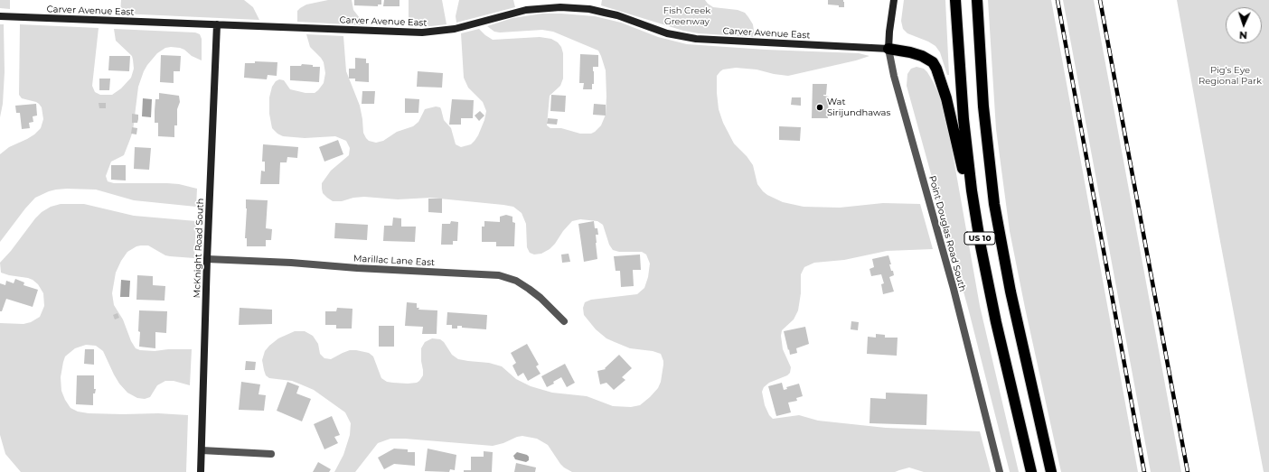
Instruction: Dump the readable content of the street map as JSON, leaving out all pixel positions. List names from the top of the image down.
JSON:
{
  "streets": {
    "highway": ["US 10"],
    "street": [
      "Carver Avenue East",
      "Point Douglas Road South",
      "McKnight Road South",
      "Marillac Lane East"
    ]
  },
  "crossings": [
    ["Carver Avenue East", "Point Douglas Road South"],
    ["Carver Avenue East", "McKnight Road South"],
    ["McKnight Road South", "Marillac Lane East"]
  ],
  "parks": ["Fish Creek Greenway", "Pig's Eye Regional Park"],
  "places": ["Wat Sirijundhawas"],
  "north": "bottom"
}
